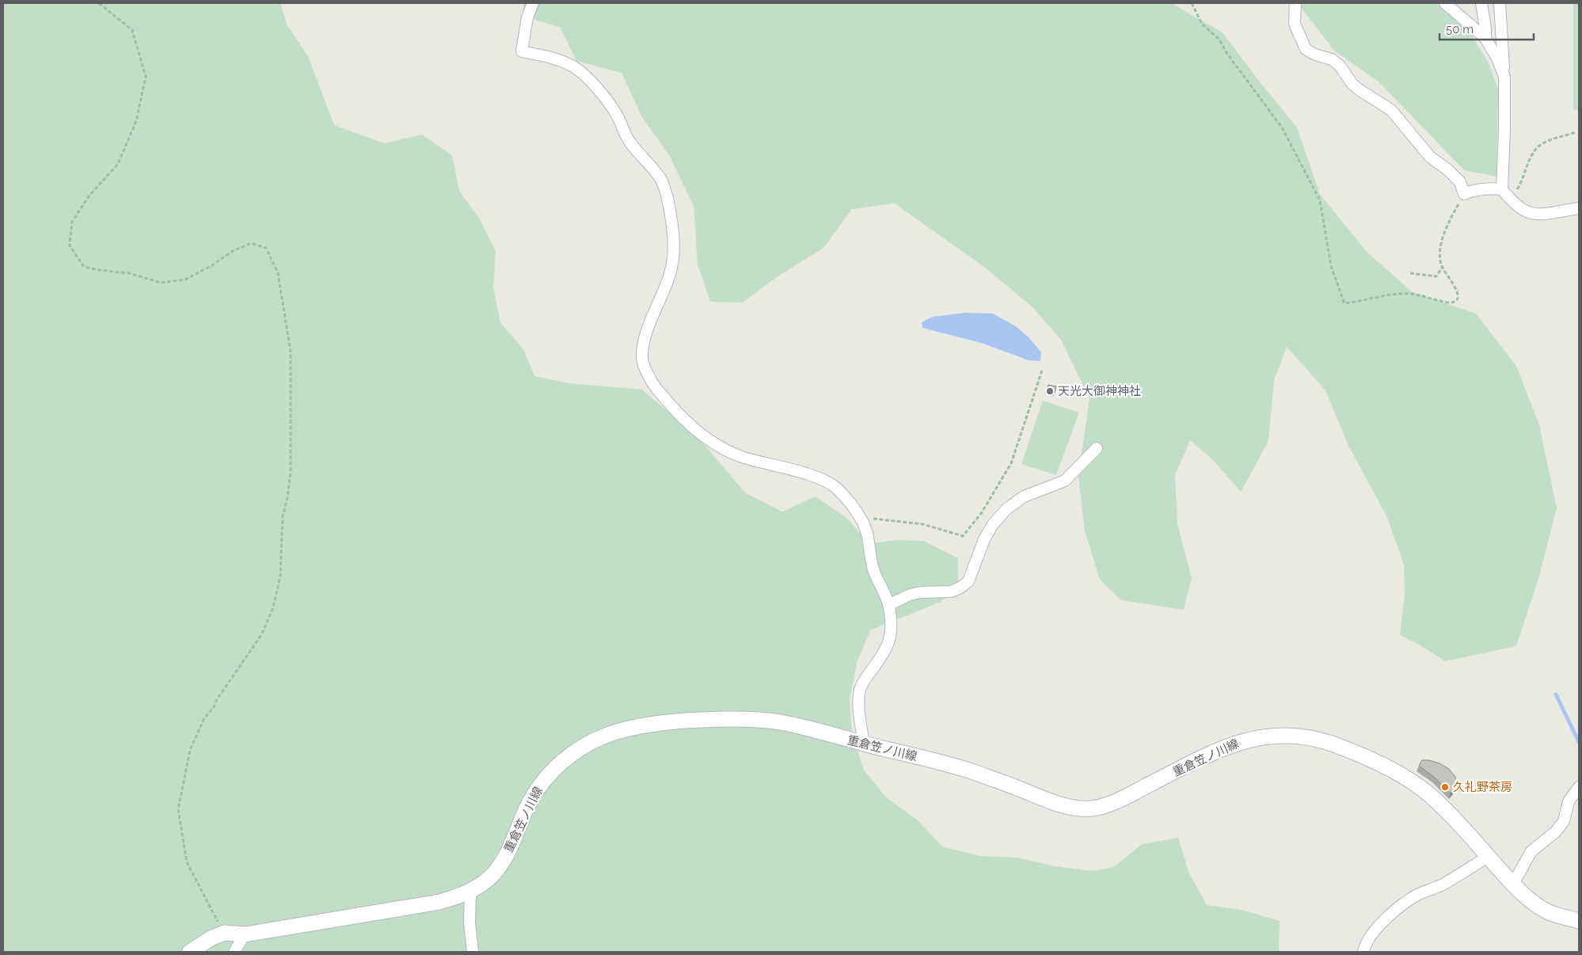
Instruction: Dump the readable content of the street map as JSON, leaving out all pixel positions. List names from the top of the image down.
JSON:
{
  "streets": {
    "main road": ["重倉笠ノ川線"]
  },
  "places": ["天光大御神神社", "久礼野茶房"],
  "scale_bar": "50 m"
}
